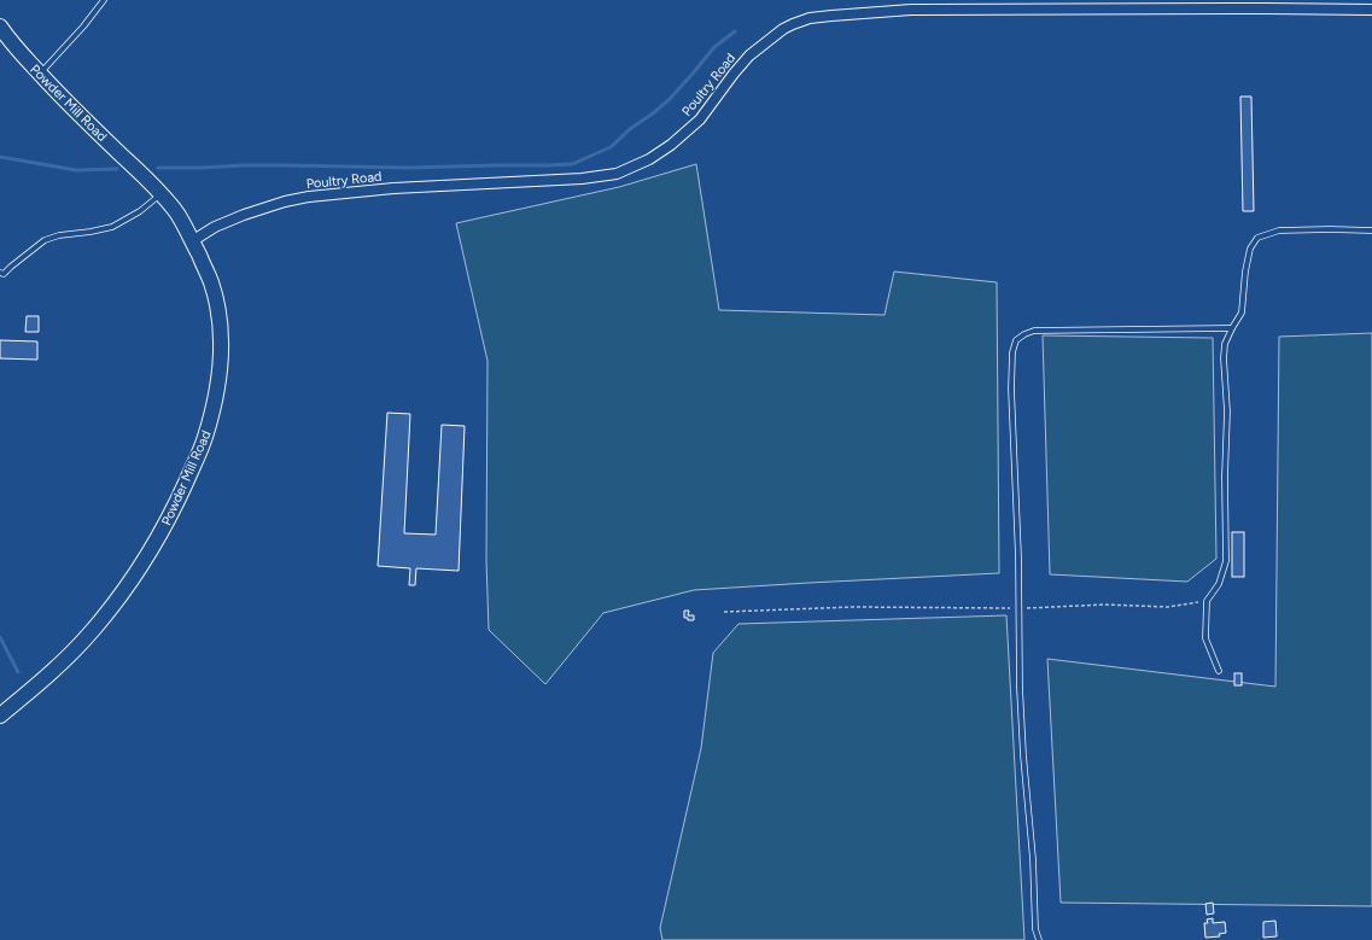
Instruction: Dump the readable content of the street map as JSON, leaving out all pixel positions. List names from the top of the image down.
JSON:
{
  "streets": {
    "main road": ["Powder Mill Road"],
    "street": ["Poultry Road"]
  },
  "crossings": [
    ["Poultry Road", "Powder Mill Road"]
  ]
}
